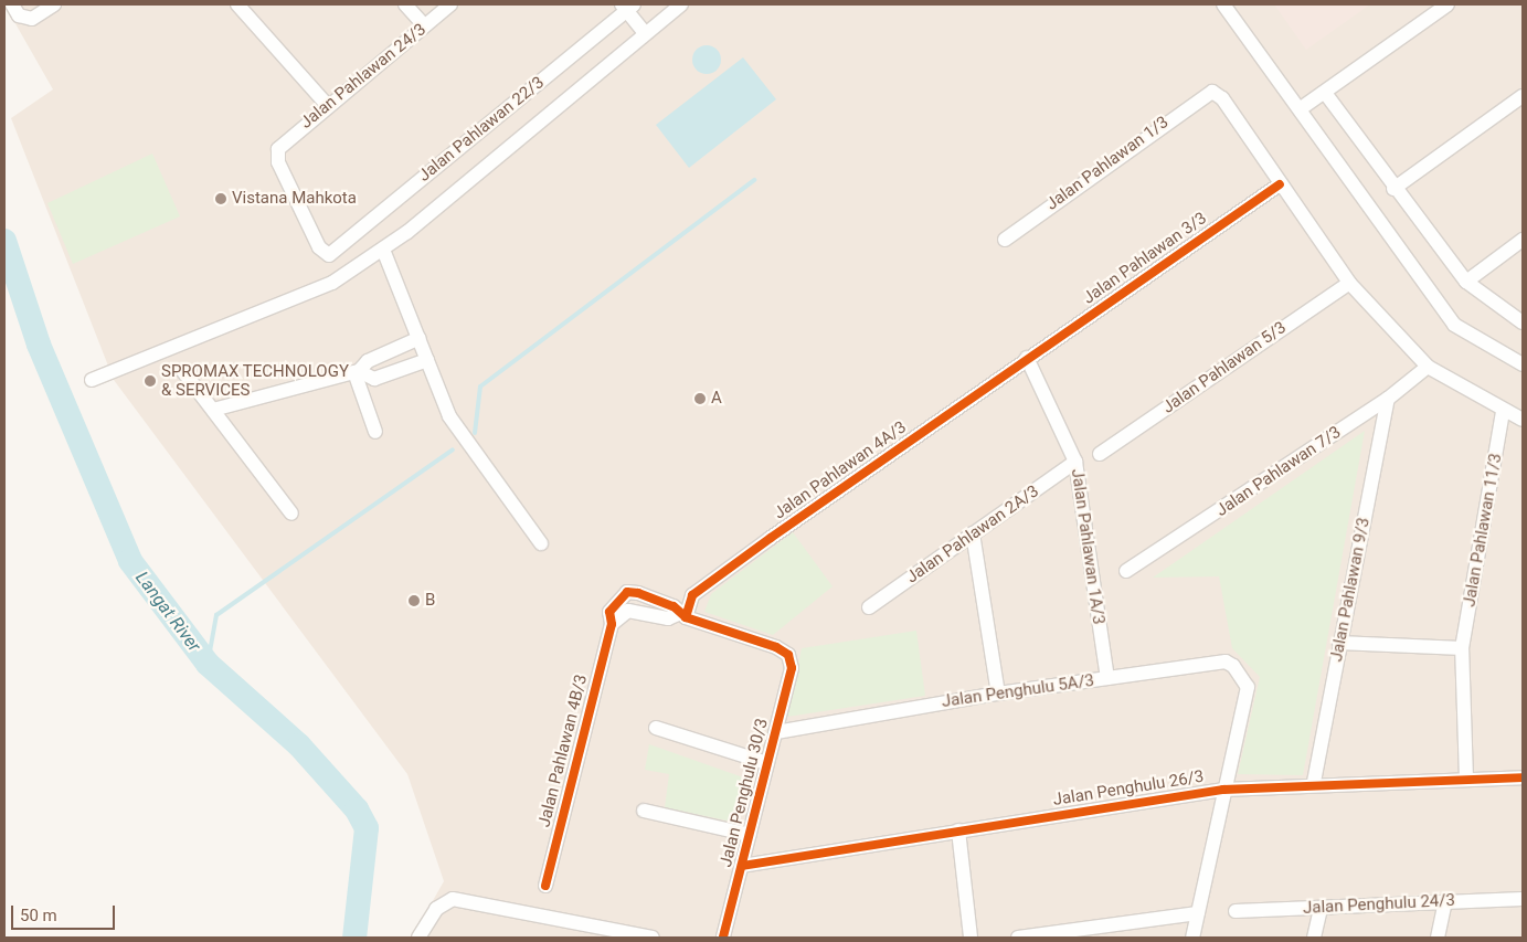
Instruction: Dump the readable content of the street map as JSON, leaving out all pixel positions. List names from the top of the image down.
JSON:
{
  "streets": {
    "street": [
      "Jalan Pahlawan 24/3",
      "Jalan Pahlawan 22/3",
      "Jalan Pahlawan 1/3",
      "Jalan Pahlawan 3/3",
      "Jalan Pahlawan 5/3",
      "Jalan Pahlawan 4A/3",
      "Jalan Pahlawan 7/3",
      "Jalan Pahlawan 11/3",
      "Jalan Pahlawan 2A/3",
      "Jalan Pahlawan 1A/3",
      "Jalan Pahlawan 9/3",
      "Jalan Penghulu 5A/3",
      "Jalan Pahlawan 4B/3",
      "Jalan Penghulu 26/3",
      "Jalan Penghulu 30/3",
      "Jalan Penghulu 24/3"
    ]
  },
  "crossings": [
    ["Jalan Pahlawan 24/3", "Jalan Pahlawan 22/3"],
    ["Jalan Pahlawan 1/3", "Jalan Pahlawan 3/3"],
    ["Jalan Pahlawan 3/3", "Jalan Pahlawan 4A/3"],
    ["Jalan Pahlawan 3/3", "Jalan Pahlawan 1A/3"],
    ["Jalan Pahlawan 4A/3", "Jalan Pahlawan 1A/3"],
    ["Jalan Pahlawan 4A/3", "Jalan Pahlawan 4B/3"],
    ["Jalan Pahlawan 4A/3", "Jalan Penghulu 30/3"],
    ["Jalan Pahlawan 7/3", "Jalan Pahlawan 9/3"],
    ["Jalan Pahlawan 11/3", "Jalan Penghulu 26/3"],
    ["Jalan Pahlawan 2A/3", "Jalan Pahlawan 1A/3"],
    ["Jalan Pahlawan 1A/3", "Jalan Penghulu 5A/3"],
    ["Jalan Pahlawan 9/3", "Jalan Penghulu 26/3"],
    ["Jalan Penghulu 5A/3", "Jalan Penghulu 26/3"],
    ["Jalan Penghulu 5A/3", "Jalan Penghulu 30/3"],
    ["Jalan Pahlawan 4B/3", "Jalan Penghulu 30/3"],
    ["Jalan Penghulu 26/3", "Jalan Penghulu 30/3"]
  ],
  "water": ["Langat River"],
  "places": [
    "Vistana Mahkota",
    "SPROMAX TECHNOLOGY & SERVICES",
    "A",
    "B"
  ],
  "scale_bar": "50 m"
}
